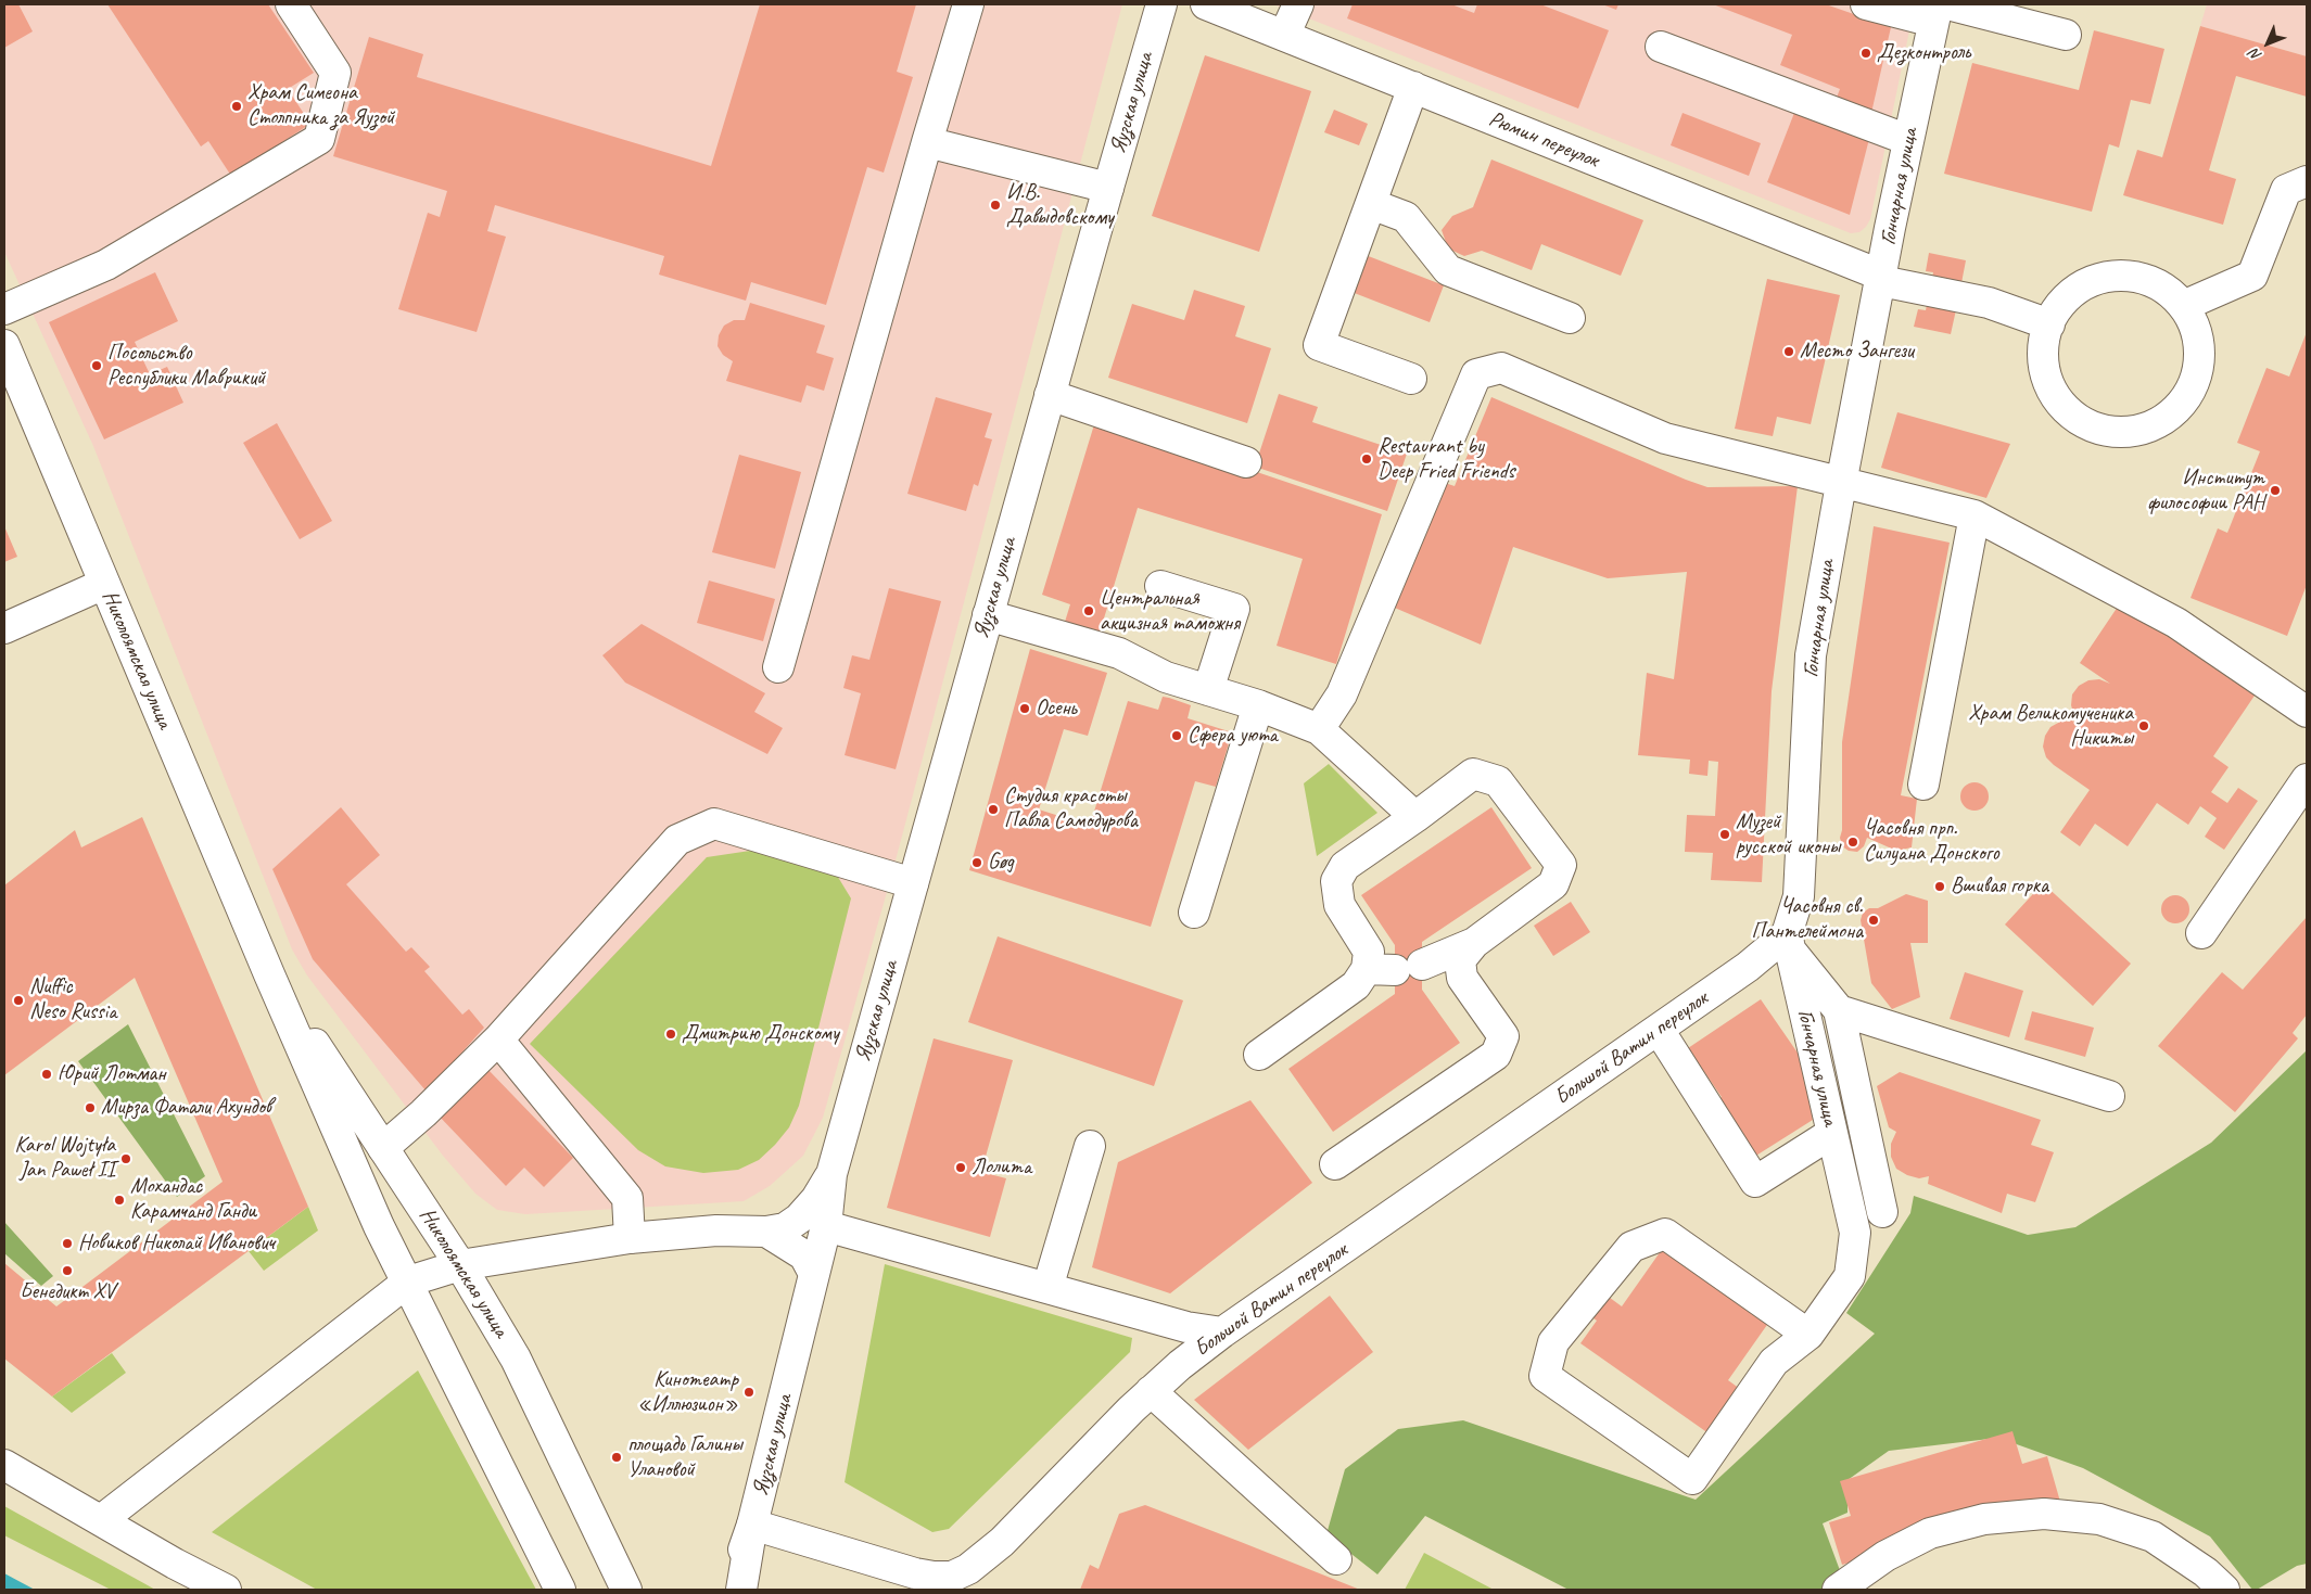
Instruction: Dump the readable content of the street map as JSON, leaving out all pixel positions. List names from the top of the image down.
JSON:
{
  "streets": {
    "main road": [
      "Яузская улица",
      "Рюмин переулок",
      "Гончарная улица",
      "Николоямская улица",
      "Большой Ватин переулок"
    ]
  },
  "crossings": [
    ["Яузская улица", "Большой Ватин переулок"],
    ["Рюмин переулок", "Гончарная улица"],
    ["Гончарная улица", "Большой Ватин переулок"]
  ],
  "places": [
    "Дезконтроль",
    "Храм Симеона Столпника за Яузой",
    "И.В. Давыдовскому",
    "Место Зангези",
    "Посольство Республики Маврикий",
    "Restaurant by Deep Fried Friends",
    "Институт философии РАН",
    "Центральная акцизная таможня",
    "Осень",
    "Храм Великомученика Никиты",
    "Сфера уюта",
    "Студия красоты Павла Самодурова",
    "Музей русской иконы",
    "Часовня прп. Силуана Донского",
    "Gøg",
    "Вшивая горка",
    "Часовня св. Пантелеймона",
    "Nuffic Neso Russia",
    "Дмитрию Донскому",
    "Юрий Лотман",
    "Мирза Фатали Ахундов",
    "Karol Wojtyła Jan Paweł II",
    "Лолита",
    "Мохандас Карамчанд Ганди",
    "Новиков Николай Иванович",
    "Бенедикт XV",
    "Кинотеатр «Иллюзион»",
    "площадь Галины Улановой"
  ],
  "north": "bottom left"
}
